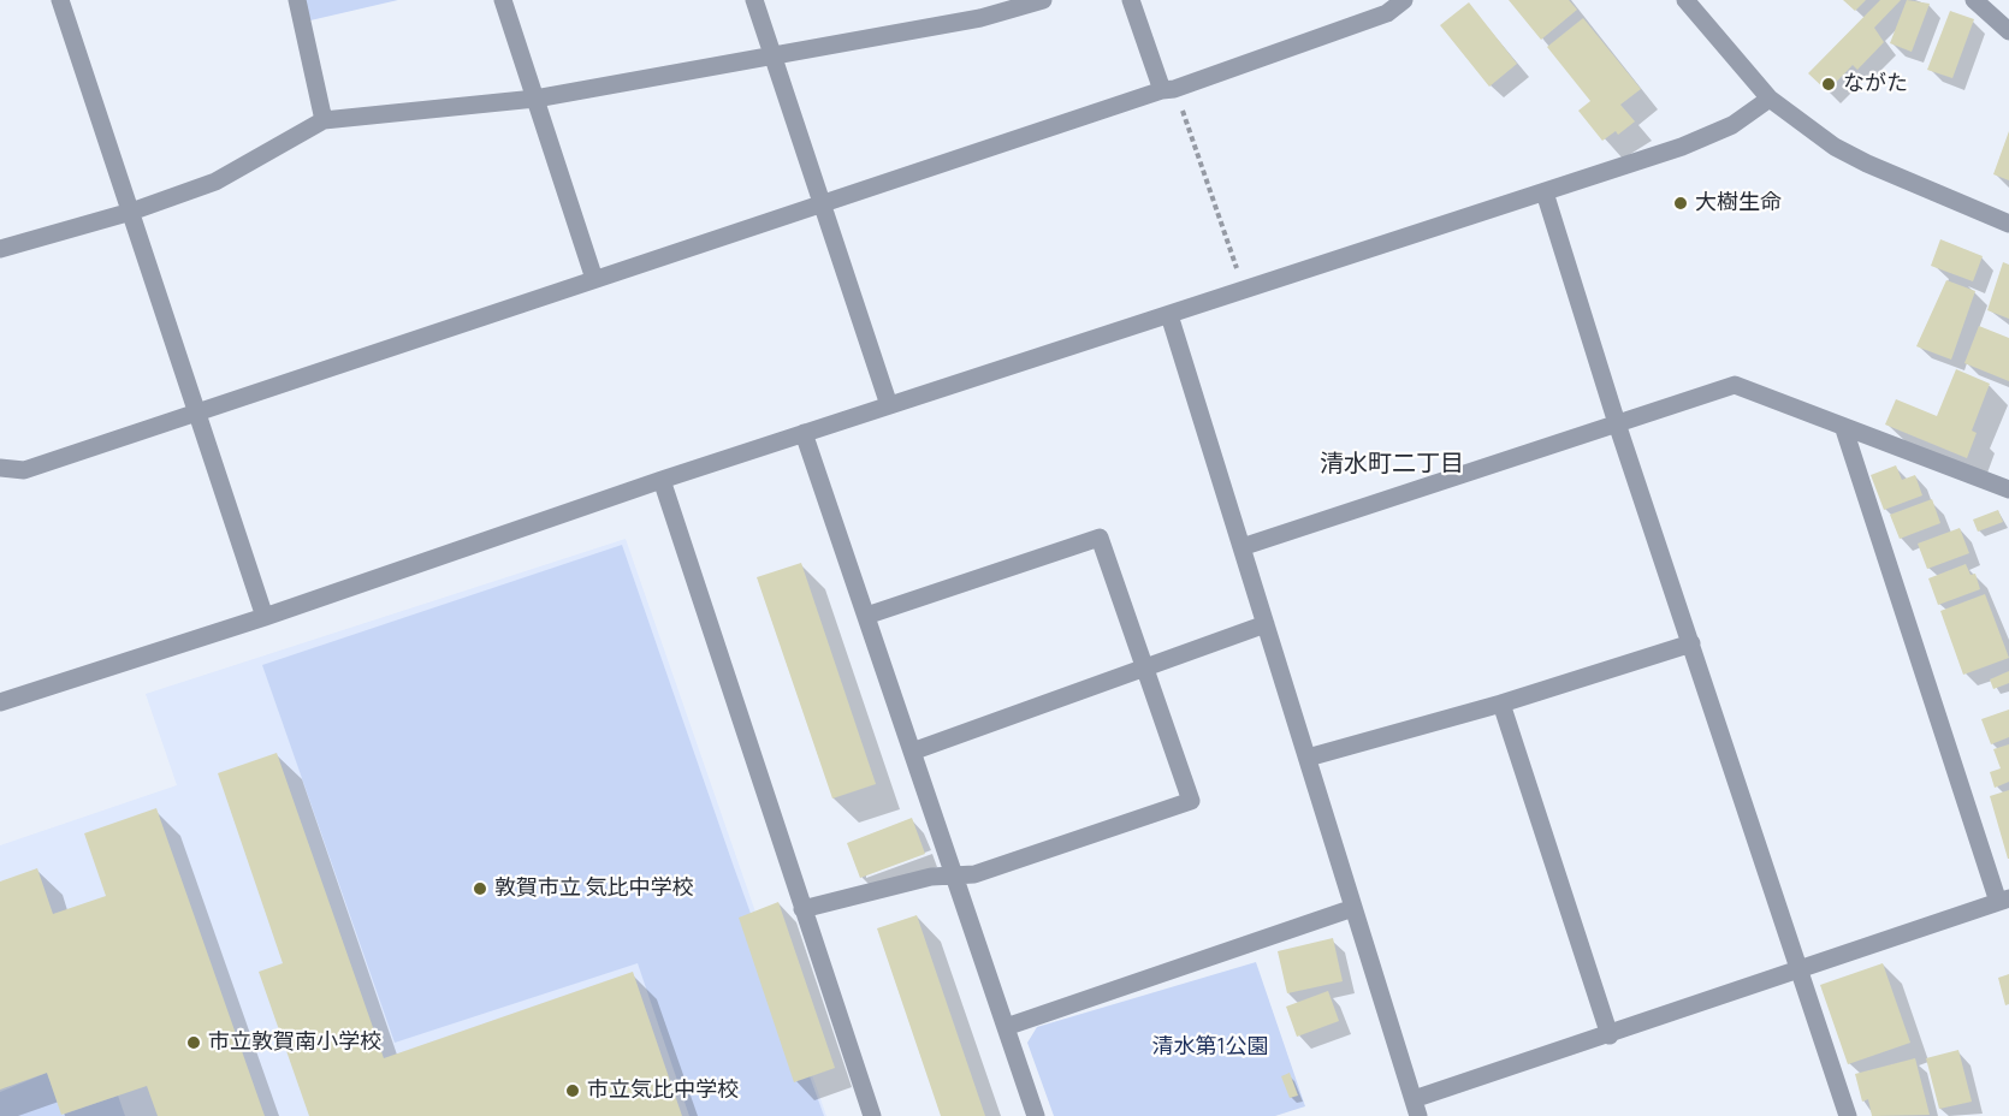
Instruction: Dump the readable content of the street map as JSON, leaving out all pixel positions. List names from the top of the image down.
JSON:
{
  "districts": ["清水町二丁目"],
  "parks": ["清水第1公園"],
  "places": [
    "ながた",
    "大樹生命",
    "敦賀市立 気比中学校",
    "市立敦賀南小学校",
    "市立気比中学校"
  ]
}
